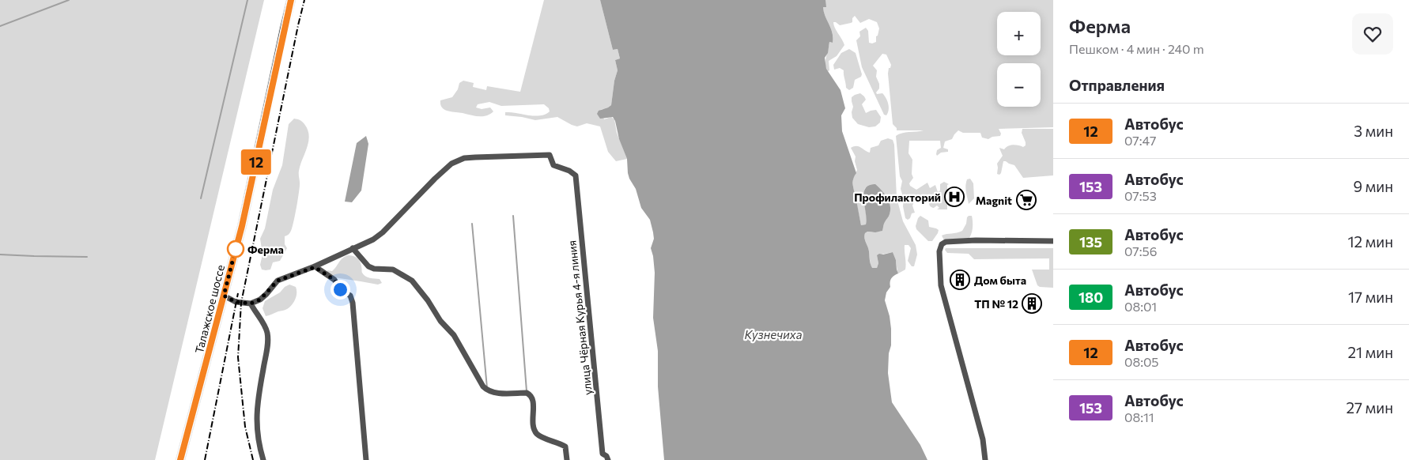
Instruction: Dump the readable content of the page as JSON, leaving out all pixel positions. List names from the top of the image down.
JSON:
{
  "streets": {
    "main road": ["Талажское шоссе"],
    "street": ["улица Чёрная Курья 4-я линия"]
  },
  "water": ["Кузнечиха"],
  "places": {
    "hospital": ["Профилакторий"],
    "supermarket": ["Magnit"],
    "other": ["Ферма"],
    "building": ["Дом быта", "ТП № 12"]
  },
  "lines": ["bus line 12"],
  "page": {
    "on_map": "12",
    "heading": [
      ["Ферма", "Пешком · 4 мин · 240 m"],
      "Отправления"
    ],
    "map_buttons": ["+", "−"],
    "list": [
      {
        "mark": "12",
        "name": "Автобус",
        "note": "07:47",
        "value": "3 мин"
      },
      {
        "mark": "153",
        "name": "Автобус",
        "note": "07:53",
        "value": "9 мин"
      },
      {
        "mark": "135",
        "name": "Автобус",
        "note": "07:56",
        "value": "12 мин"
      },
      {
        "mark": "180",
        "name": "Автобус",
        "note": "08:01",
        "value": "17 мин"
      },
      {
        "mark": "12",
        "name": "Автобус",
        "note": "08:05",
        "value": "21 мин"
      },
      {
        "mark": "153",
        "name": "Автобус",
        "note": "08:11",
        "value": "27 мин"
      }
    ]
  }
}
